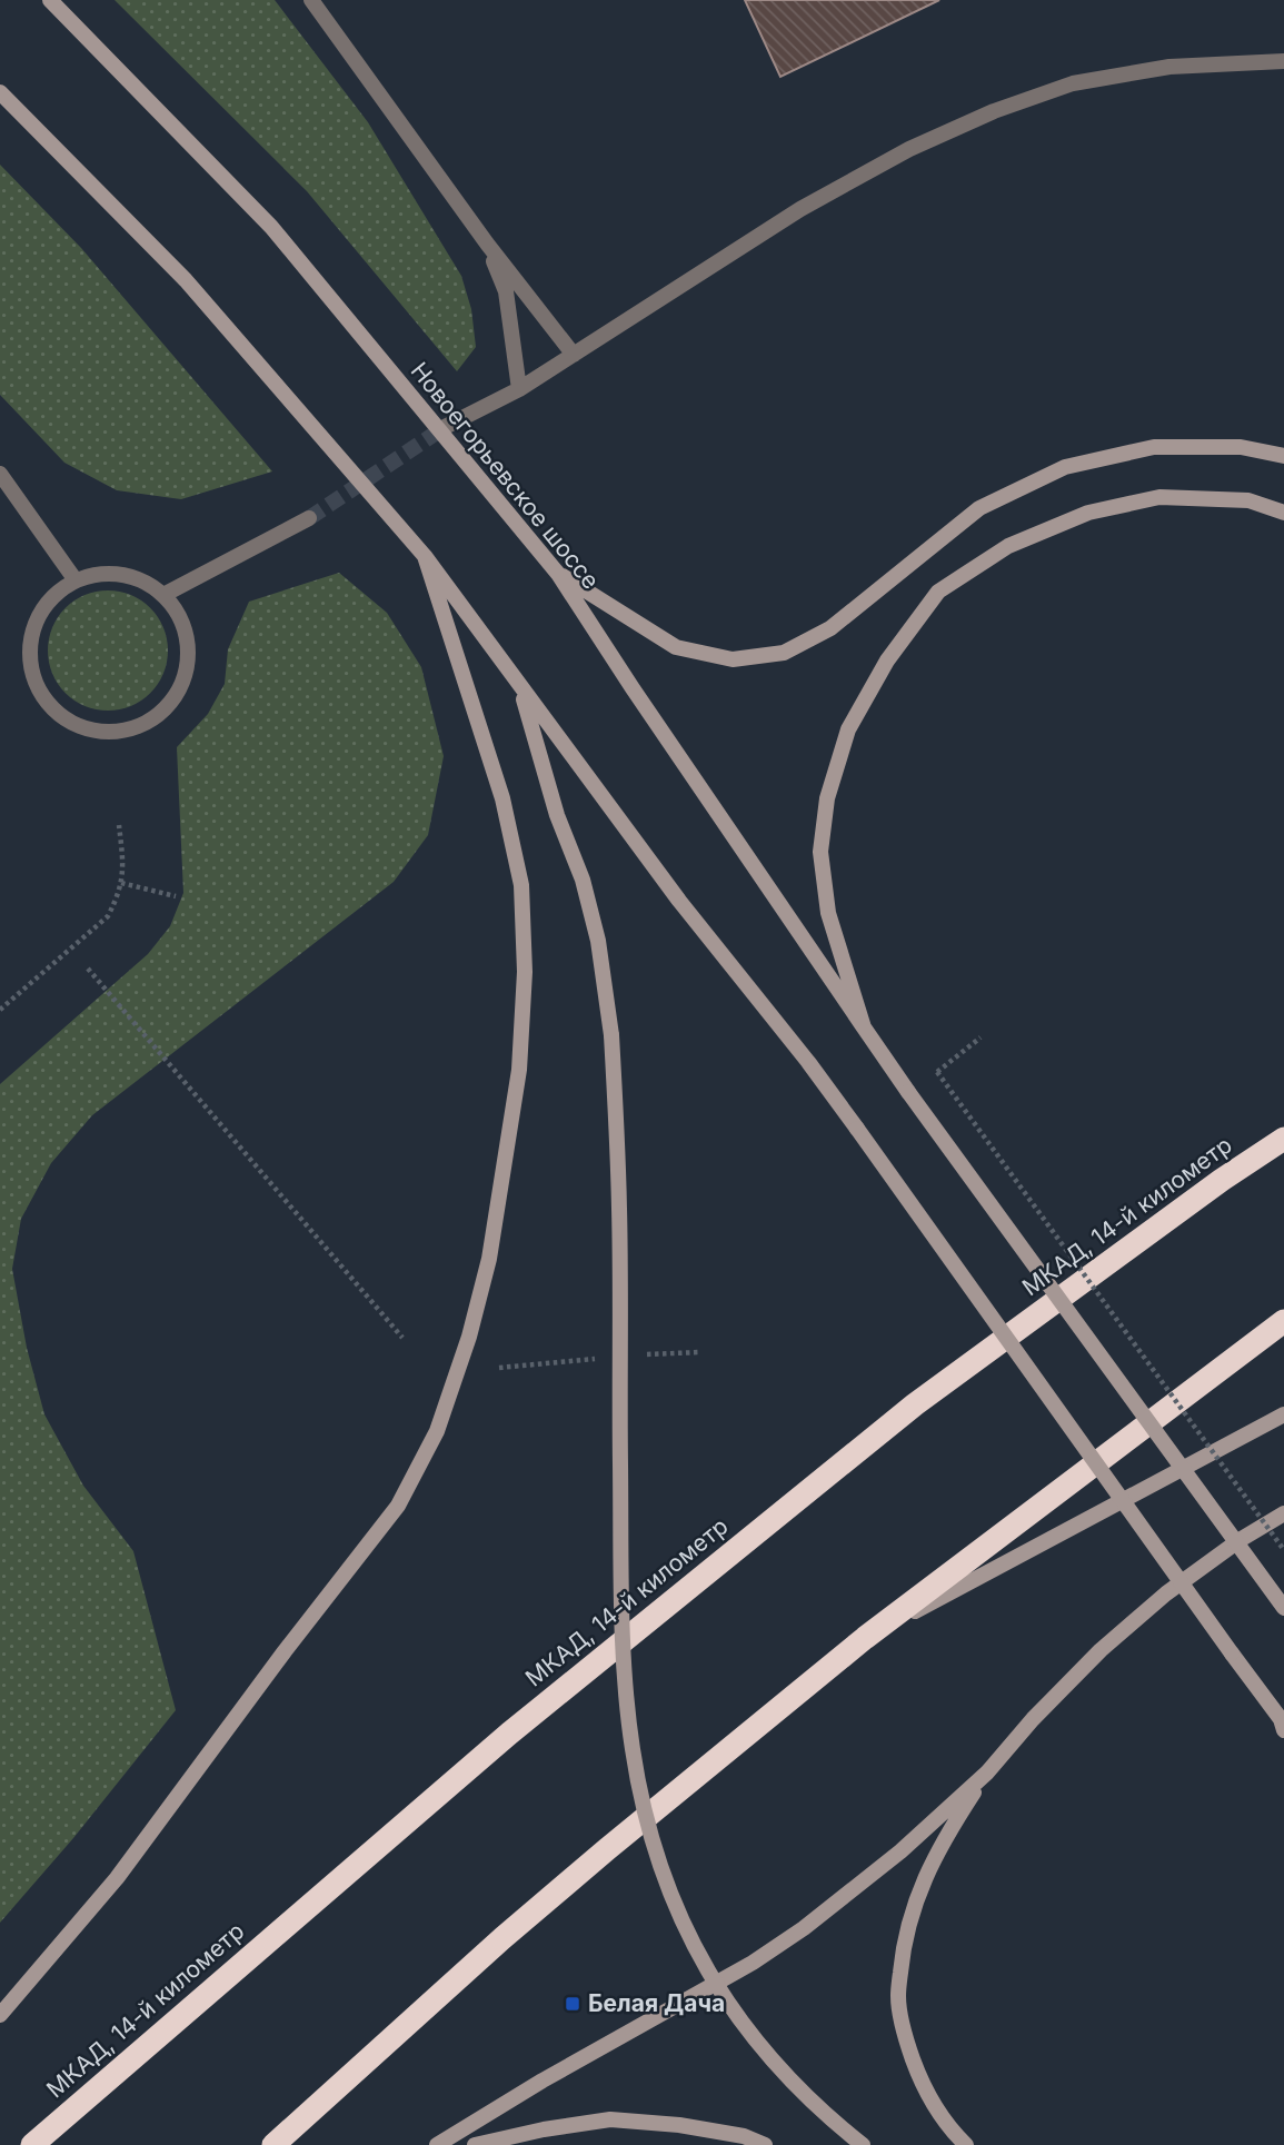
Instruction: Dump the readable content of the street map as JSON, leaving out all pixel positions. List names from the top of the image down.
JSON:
{
  "streets": {
    "highway": ["МКАД, 14-й километр"],
    "main road": ["Новоегорьевское шоссе"]
  },
  "places": {
    "transit": ["Белая Дача"]
  }
}
